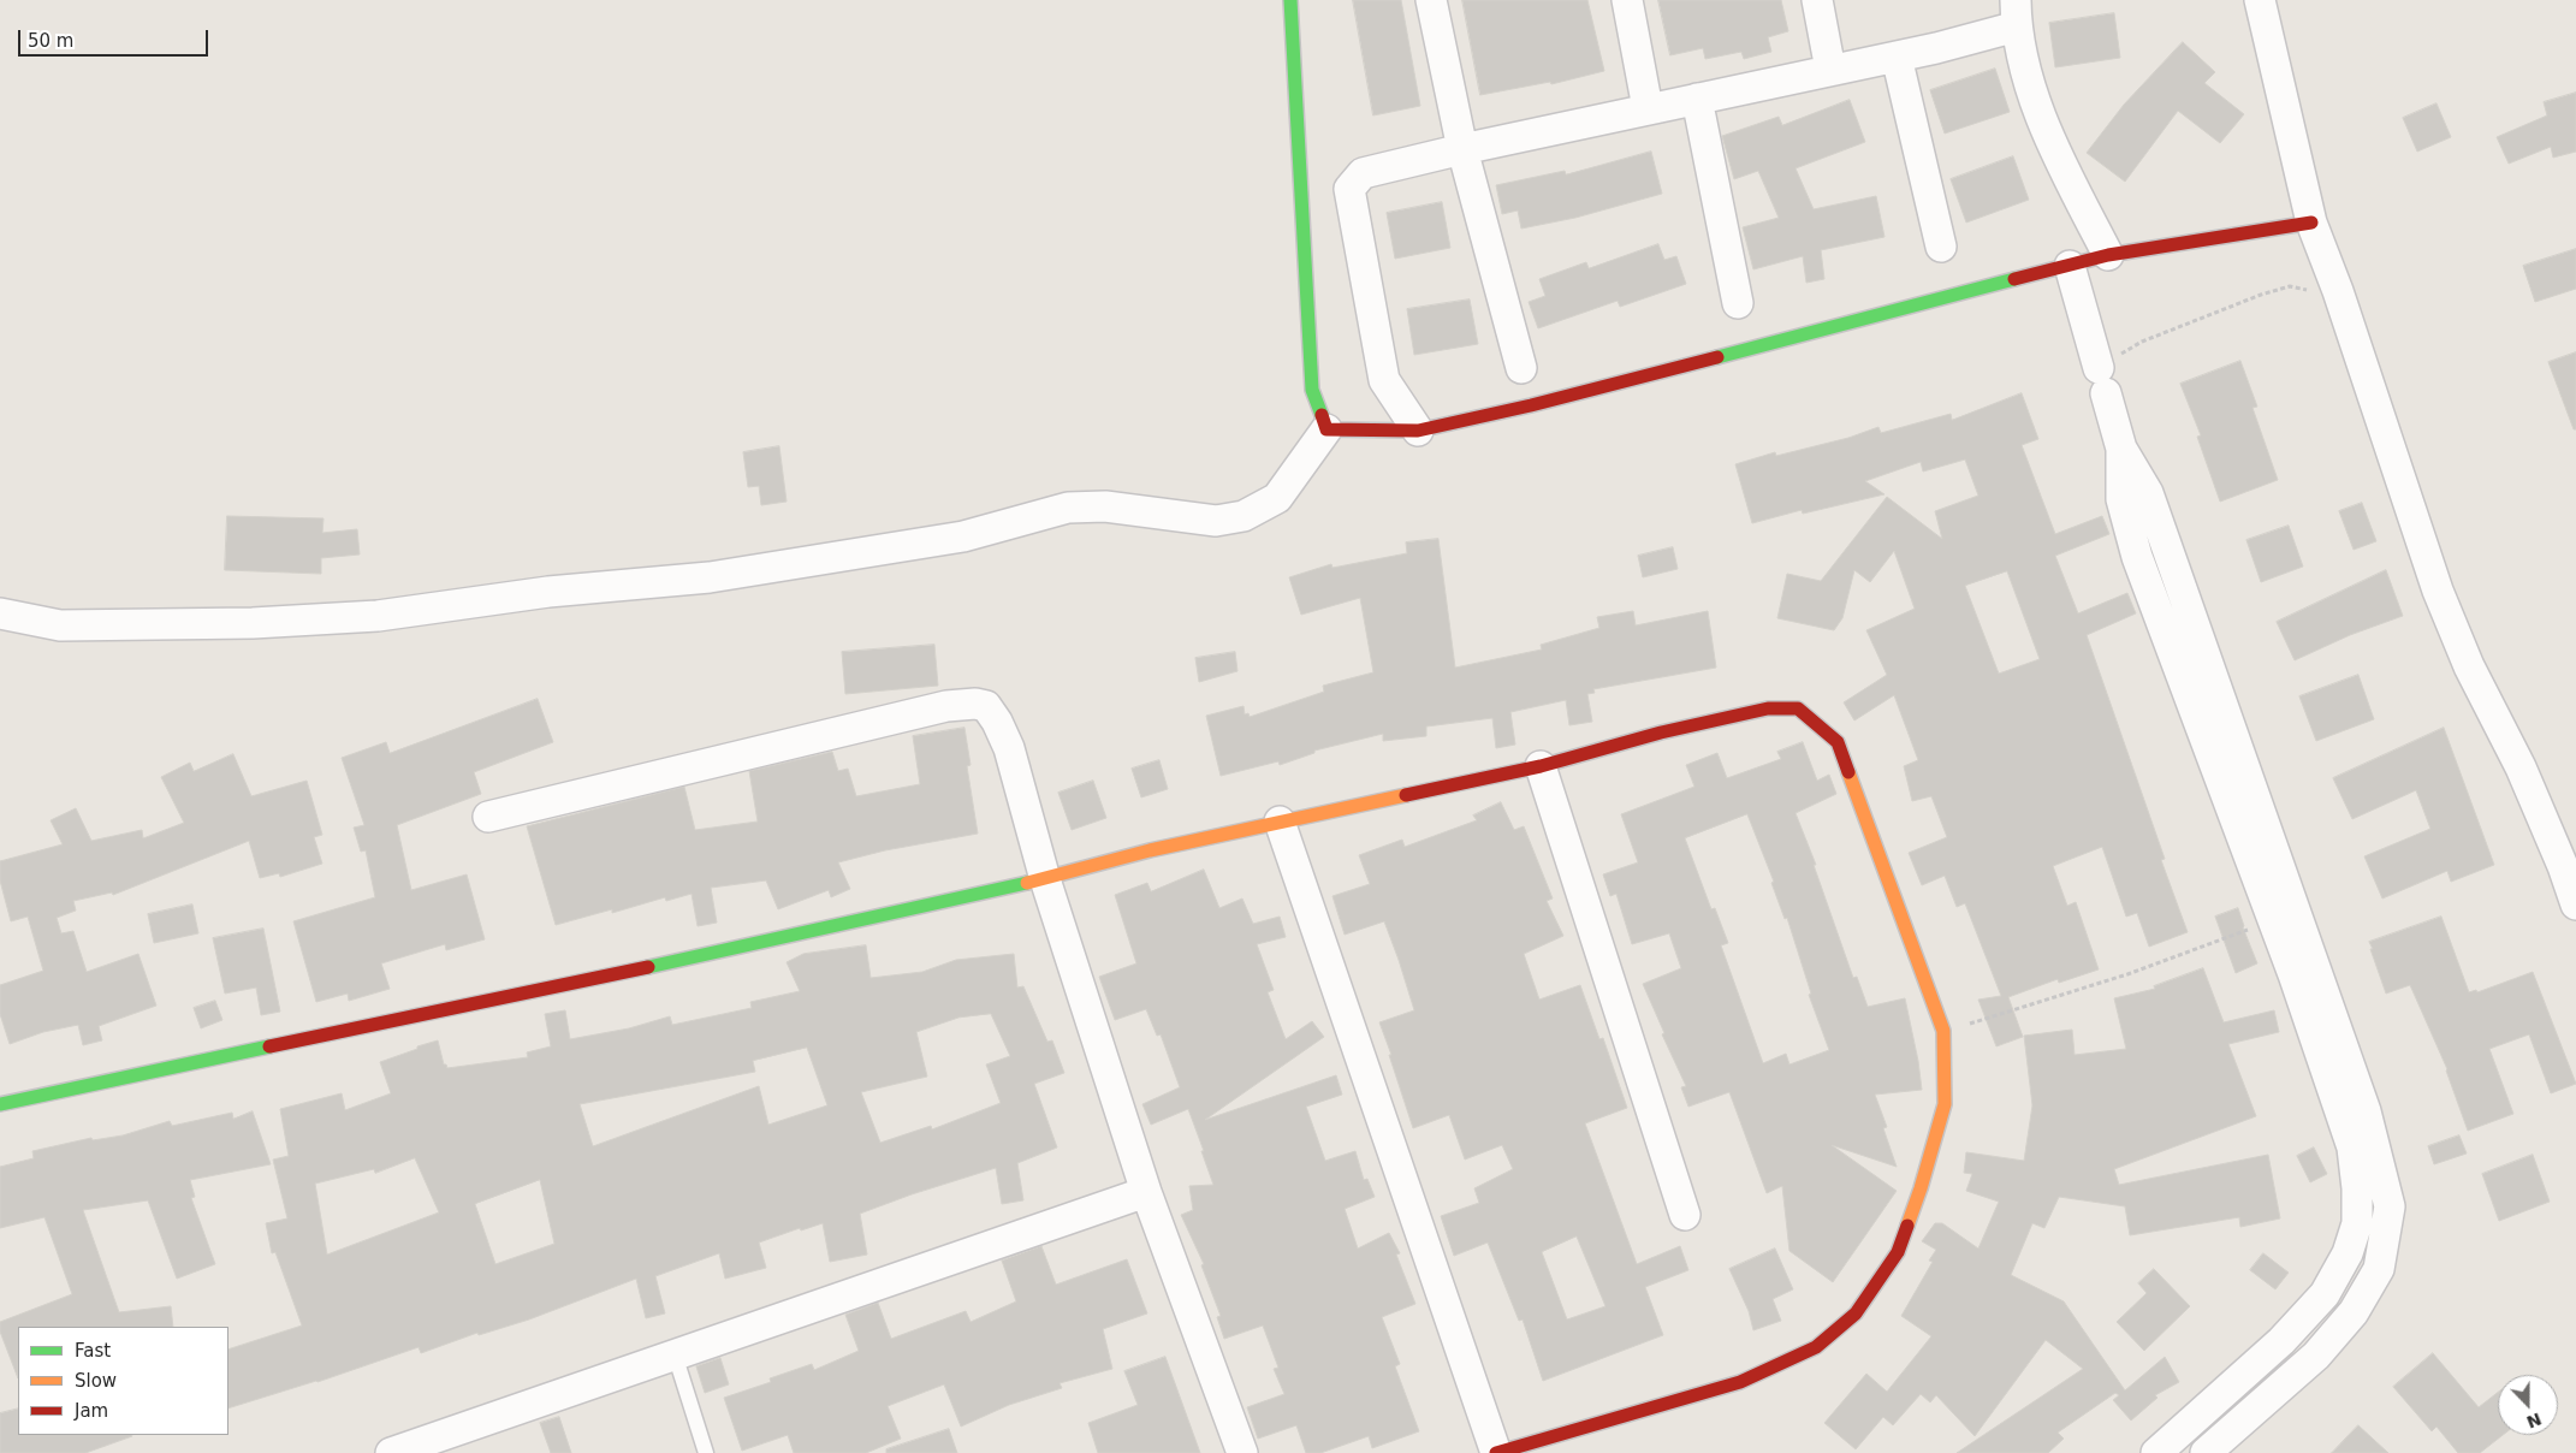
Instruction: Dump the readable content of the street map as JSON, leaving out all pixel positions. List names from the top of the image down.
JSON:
{
  "legend": ["Fast", "Slow", "Jam"],
  "scale_bar": "50 m",
  "north": "bottom"
}
